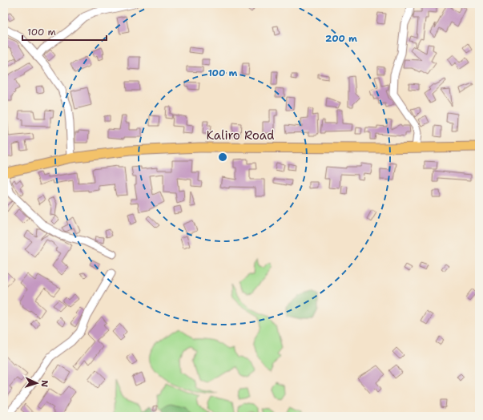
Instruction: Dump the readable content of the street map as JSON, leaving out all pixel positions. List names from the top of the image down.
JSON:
{
  "streets": {
    "main road": ["Kaliro Road"]
  },
  "scale_bar": "100 m",
  "north": "right",
  "rings": ["200 m", "100 m"]
}
